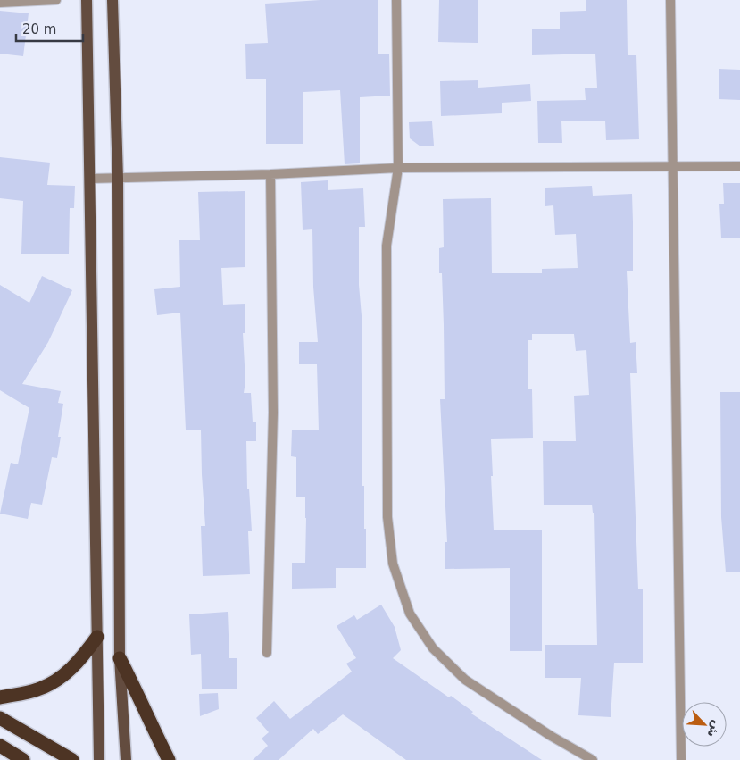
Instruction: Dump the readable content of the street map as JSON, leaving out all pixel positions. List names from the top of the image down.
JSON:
{
  "scale_bar": "20 m",
  "north": "bottom right"
}
